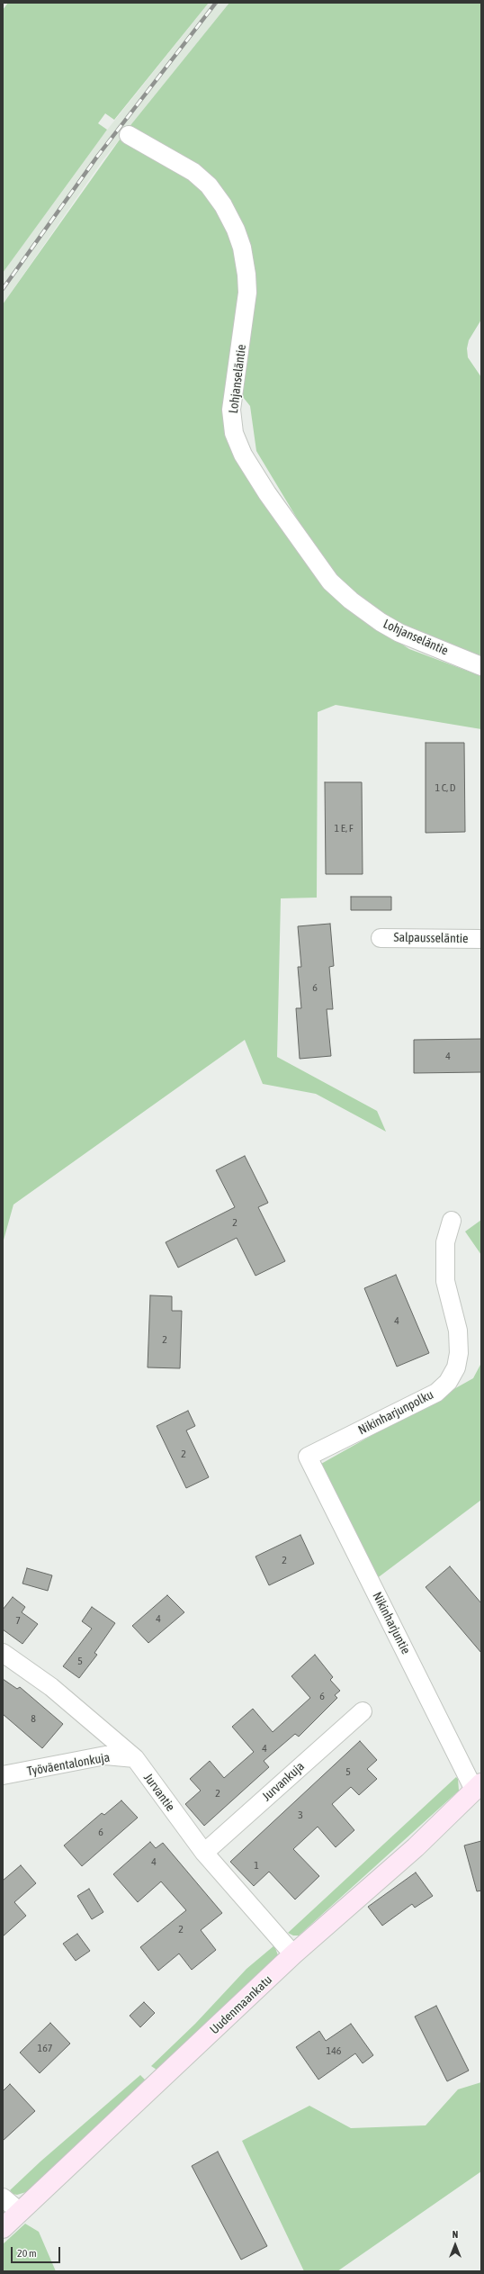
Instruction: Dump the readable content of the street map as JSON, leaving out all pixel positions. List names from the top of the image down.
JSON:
{
  "streets": {
    "main road": ["Uudenmaankatu"],
    "street": [
      "Lohjanseläntie",
      "Salpausseläntie",
      "Nikinharjunpolku",
      "Nikinharjuntie",
      "Työväentalonkuja",
      "Jurvankuja",
      "Jurvantie"
    ]
  },
  "crossings": [
    ["Nikinharjunpolku", "Nikinharjuntie"],
    ["Nikinharjuntie", "Uudenmaankatu"],
    ["Työväentalonkuja", "Jurvantie"],
    ["Jurvankuja", "Jurvantie"],
    ["Jurvantie", "Uudenmaankatu"]
  ],
  "house_numbers": [
    "1 C, D",
    "1 E, F",
    "6",
    "4",
    "2",
    "4",
    "2",
    "2",
    "2",
    "4",
    "7",
    "5",
    "6",
    "8",
    "4",
    "5",
    "2",
    "3",
    "6",
    "4",
    "1",
    "2",
    "167",
    "146"
  ],
  "scale_bar": "20 m",
  "north": "top"
}
